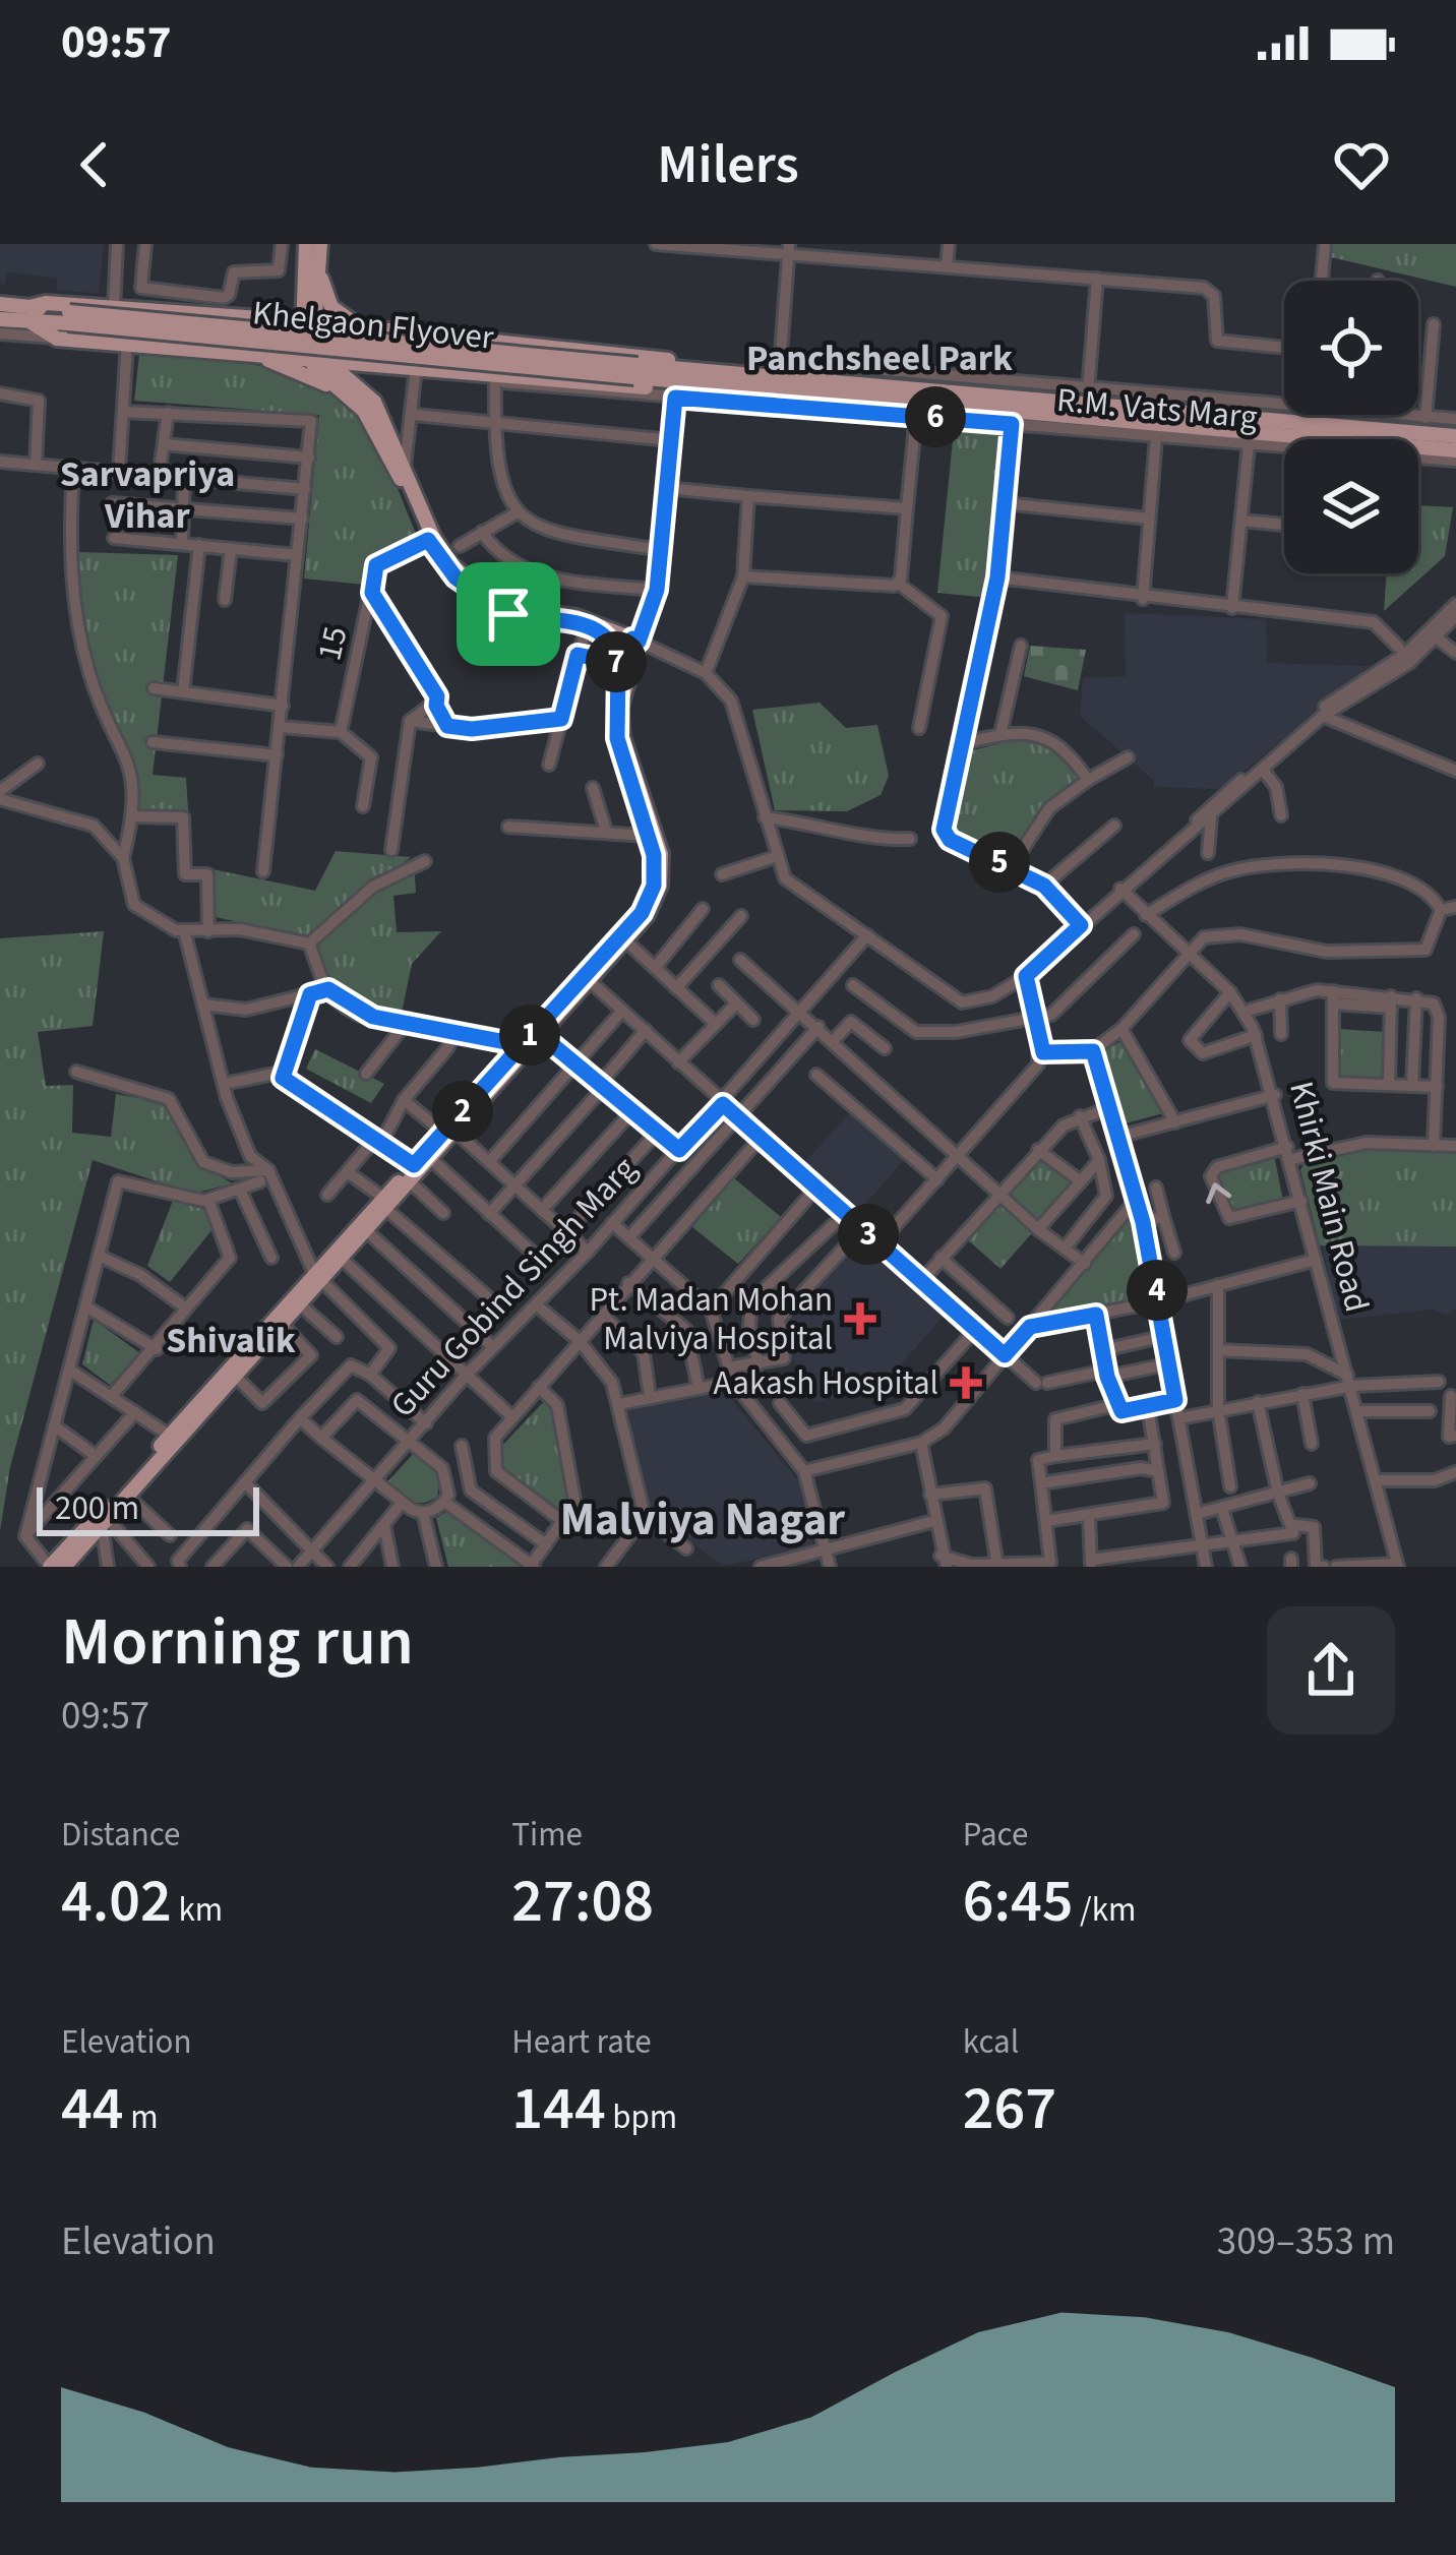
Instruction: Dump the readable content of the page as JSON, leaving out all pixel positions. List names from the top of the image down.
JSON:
{
  "streets": {
    "main road": ["Khelgaon Flyover"],
    "street": [
      "R.M. Vats Marg",
      "15",
      "Khirki Main Road",
      "Guru Gobind Singh Marg"
    ]
  },
  "districts": [
    "Panchsheel Park",
    "Sarvapriya Vihar",
    "Shivalik",
    "Malviya Nagar"
  ],
  "places": {
    "health": ["Pt. Madan Mohan Malviya Hospital", "Aakash Hospital"]
  },
  "scale_bar": "200 m",
  "page": {
    "status": "09:57",
    "header": "Milers",
    "pins": [
      "6",
      "7",
      "5",
      "1",
      "2",
      "3",
      "4"
    ],
    "scale": "200 m",
    "heading": ["Morning run", "09:57"],
    "stats": [
      ["Distance", "4.02 km"],
      ["Time", "27:08"],
      ["Pace", "6:45 /km"],
      ["Elevation", "44 m"],
      ["Heart rate", "144 bpm"],
      ["kcal", "267"]
    ],
    "chart": ["Elevation", "309–353 m"]
  }
}
